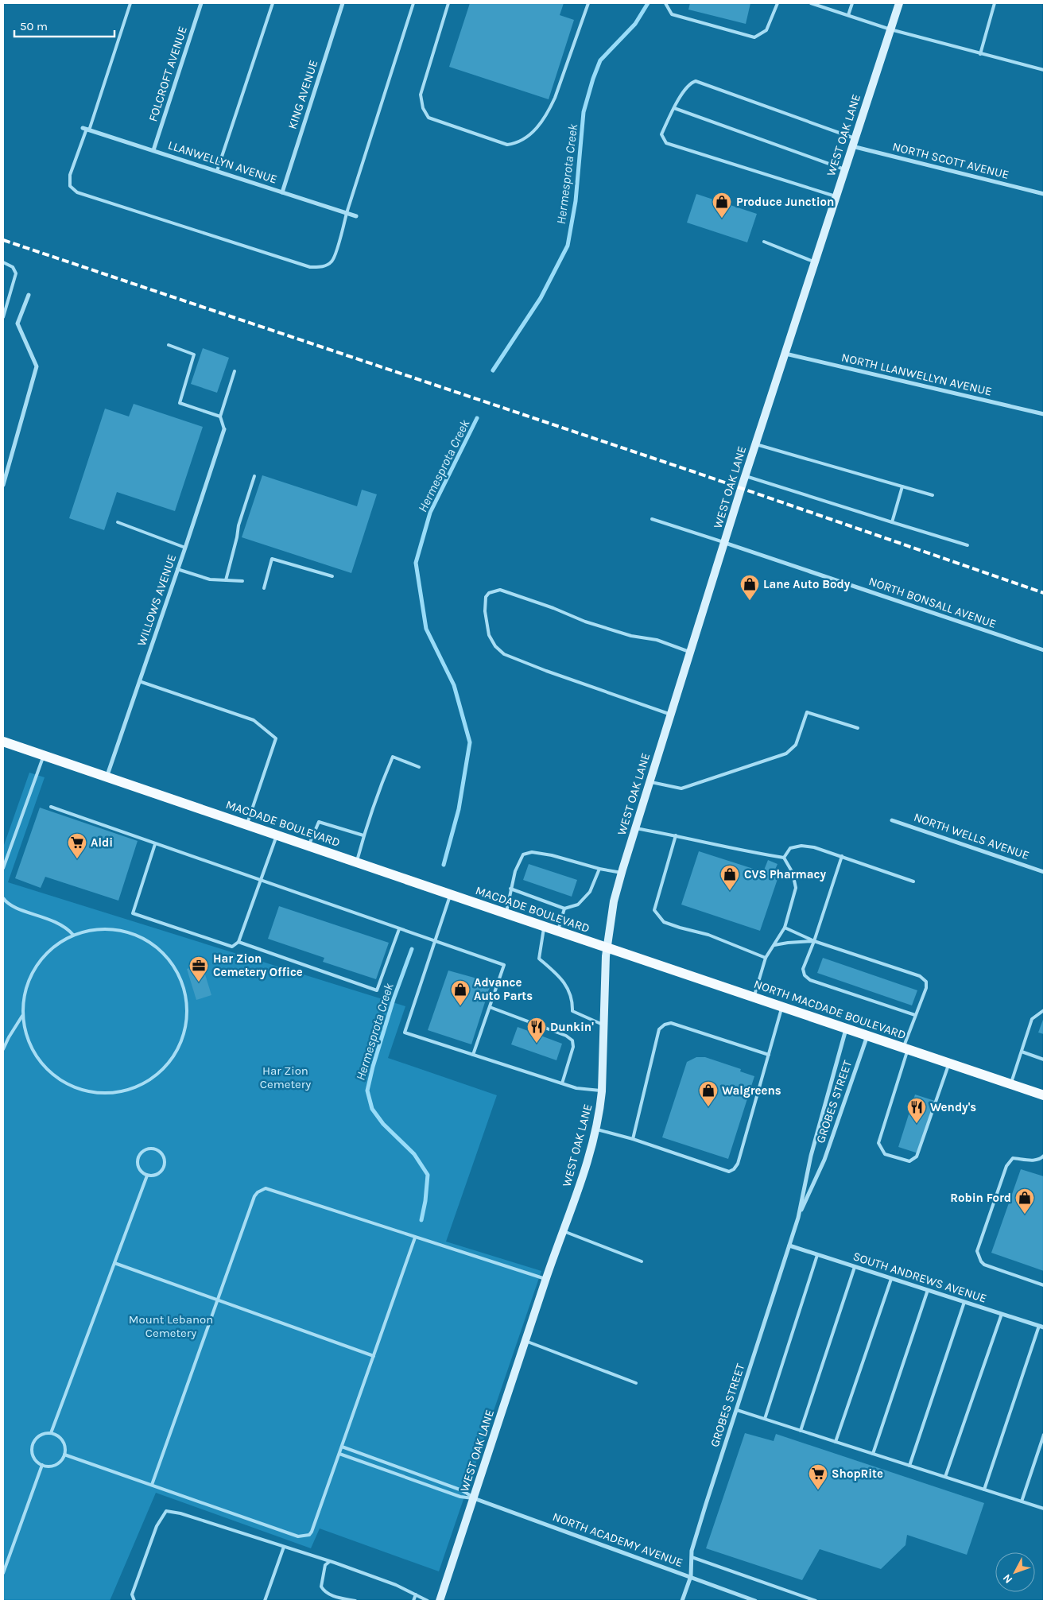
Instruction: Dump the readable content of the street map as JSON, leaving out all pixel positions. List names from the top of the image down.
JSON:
{
  "streets": {
    "main road": ["WEST OAK LANE", "MACDADE BOULEVARD", "NORTH MACDADE BOULEVARD"],
    "street": [
      "FOLCROFT AVENUE",
      "KING AVENUE",
      "NORTH SCOTT AVENUE",
      "LLANWELLYN AVENUE",
      "NORTH LLANWELLYN AVENUE",
      "WILLOWS AVENUE",
      "NORTH BONSALL AVENUE",
      "NORTH WELLS AVENUE",
      "GROBES STREET",
      "SOUTH ANDREWS AVENUE",
      "NORTH ACADEMY AVENUE"
    ]
  },
  "crossings": [
    ["FOLCROFT AVENUE", "LLANWELLYN AVENUE"],
    ["KING AVENUE", "LLANWELLYN AVENUE"],
    ["WEST OAK LANE", "NORTH SCOTT AVENUE"],
    ["WEST OAK LANE", "NORTH LLANWELLYN AVENUE"],
    ["WEST OAK LANE", "NORTH BONSALL AVENUE"],
    ["WEST OAK LANE", "MACDADE BOULEVARD"],
    ["WEST OAK LANE", "NORTH MACDADE BOULEVARD"],
    ["WEST OAK LANE", "NORTH ACADEMY AVENUE"],
    ["WILLOWS AVENUE", "MACDADE BOULEVARD"],
    ["MACDADE BOULEVARD", "NORTH MACDADE BOULEVARD"],
    ["NORTH MACDADE BOULEVARD", "GROBES STREET"],
    ["GROBES STREET", "SOUTH ANDREWS AVENUE"],
    ["GROBES STREET", "NORTH ACADEMY AVENUE"]
  ],
  "water": ["Hermesprota Creek"],
  "parks": ["Har Zion Cemetery", "Mount Lebanon Cemetery"],
  "places": {
    "shop": [
      "Produce Junction",
      "Lane Auto Body",
      "CVS Pharmacy",
      "Advance Auto Parts",
      "Walgreens",
      "Robin Ford"
    ],
    "supermarket": ["Aldi", "ShopRite"],
    "office": ["Har Zion Cemetery Office"],
    "restaurant": ["Dunkin'", "Wendy's"]
  },
  "scale_bar": "50 m",
  "north": "bottom left"
}
